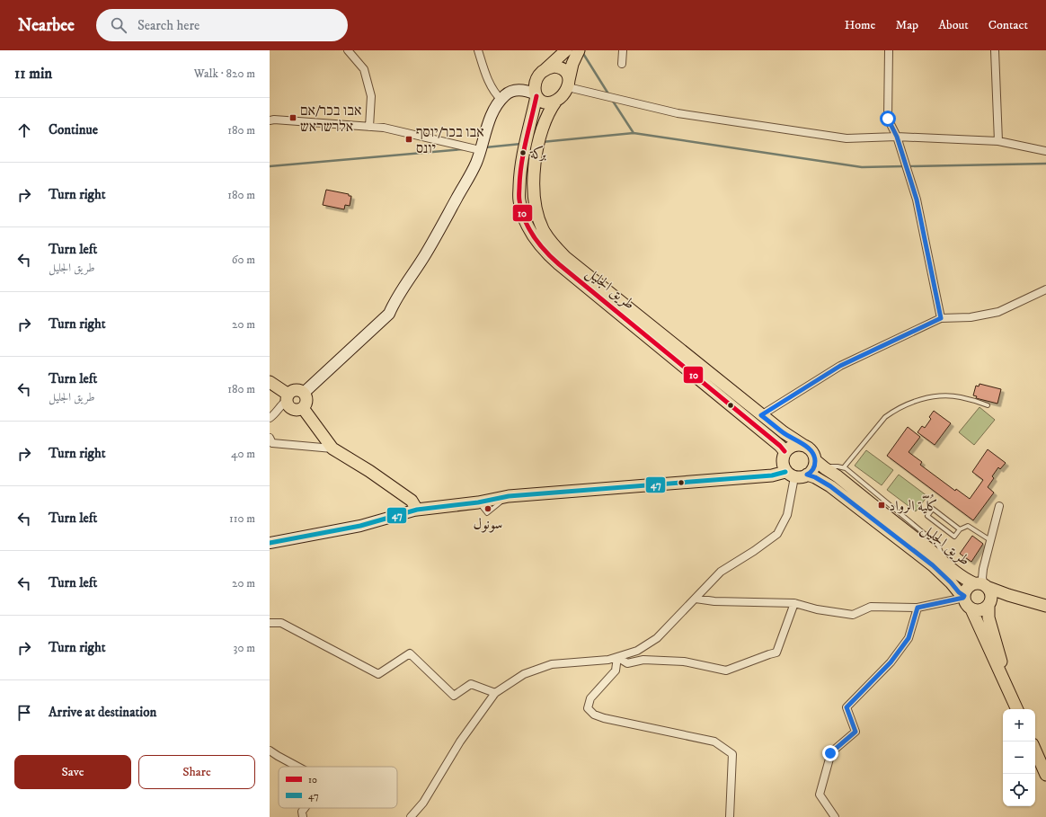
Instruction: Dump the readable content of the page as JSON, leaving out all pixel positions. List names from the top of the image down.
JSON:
{
  "streets": {
    "main road": ["طريق الجليل"]
  },
  "places": {
    "transit": ["אבו בכר/אם אלרשראש", "אבו בכר/יוסף יונס", "كُلّيّة الرواد"],
    "other": ["بركة", "سونول"]
  },
  "lines": ["transit line 10", "transit line 47"],
  "legend": ["10", "47"],
  "page": {
    "header": "Nearbee",
    "search": "Search here",
    "nav": [
      "Home",
      "Map",
      "About",
      "Contact"
    ],
    "heading": ["11 min", "Walk · 820 m"],
    "list": [
      ["Continue", "180 m"],
      ["Turn right", "180 m"],
      ["Turn left", "طريق الجليل", "60 m"],
      ["Turn right", "20 m"],
      ["Turn left", "طريق الجليل", "180 m"],
      ["Turn right", "40 m"],
      ["Turn left", "110 m"],
      ["Turn left", "20 m"],
      ["Turn right", "30 m"],
      "Arrive at destination"
    ],
    "map_buttons": ["+", "−"],
    "buttons": ["Save", "Share"]
  }
}
